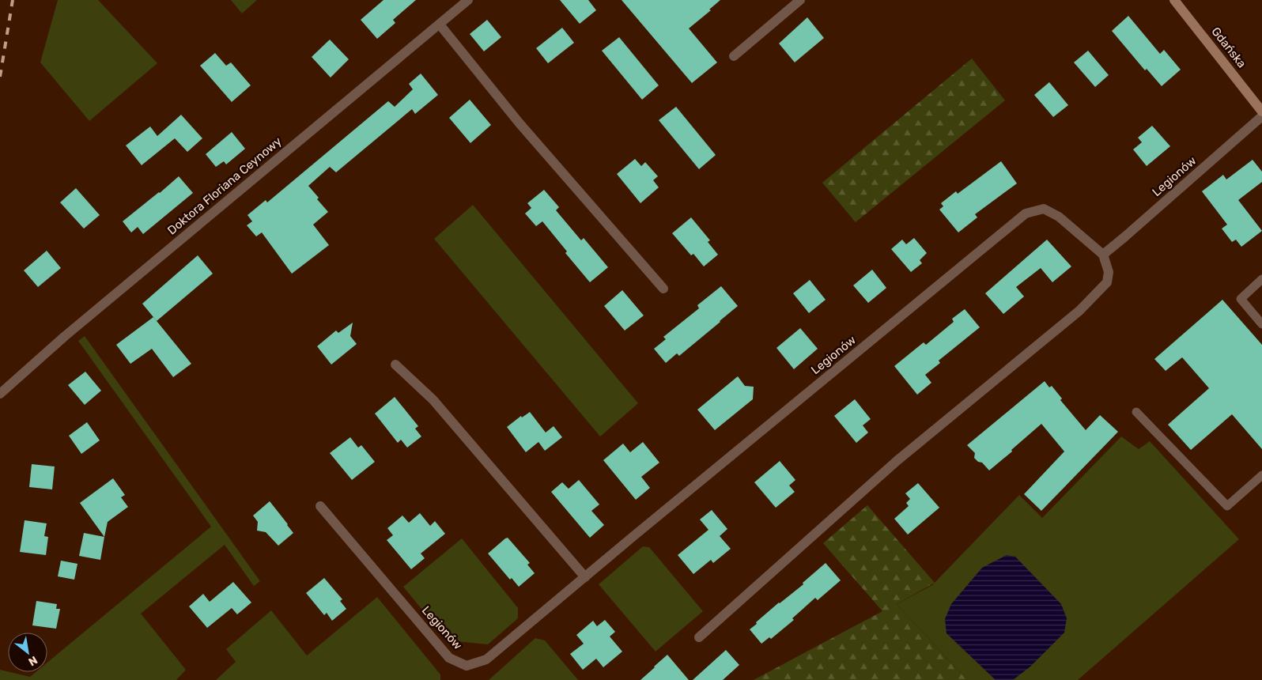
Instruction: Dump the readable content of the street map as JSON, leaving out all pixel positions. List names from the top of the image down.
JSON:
{
  "streets": {
    "main road": ["Gdańska"],
    "street": ["Legionów", "Doktora Floriana Ceynowy"]
  },
  "north": "bottom right"
}
